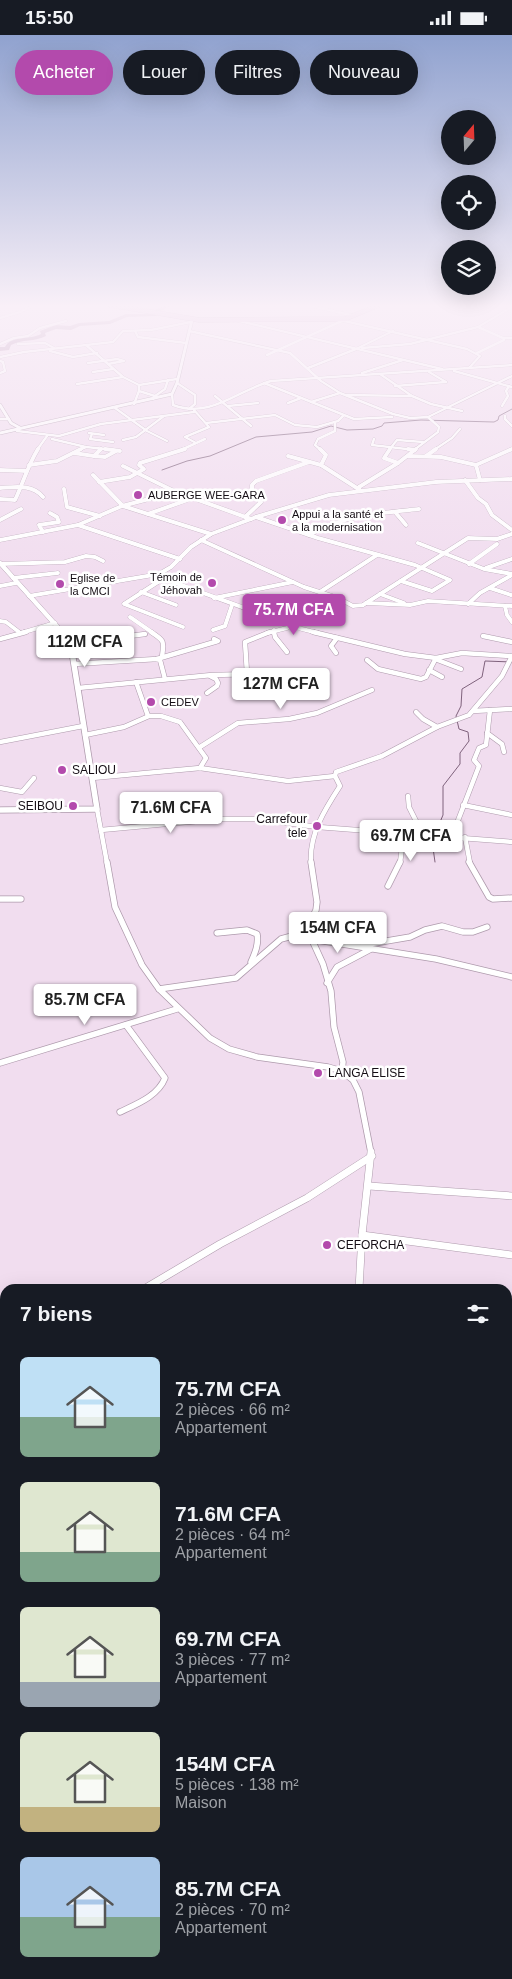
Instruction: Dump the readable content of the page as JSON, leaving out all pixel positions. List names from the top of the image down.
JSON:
{
  "places": [
    "AUBERGE WEE-GARA",
    "Appui a la santé et a la modernisation",
    "Témoin de Jéhovah",
    "Eglise de la CMCI",
    "CEDEV",
    "SALIOU",
    "SEIBOU",
    "Carrefour tele",
    "LANGA ELISE",
    "CEFORCHA"
  ],
  "north": "top",
  "page": {
    "status": "15:50",
    "chip": [
      "Acheter",
      "Louer",
      "Filtres",
      "Nouveau"
    ],
    "price": [
      "75.7M CFA",
      "112M CFA",
      "127M CFA",
      "71.6M CFA",
      "69.7M CFA",
      "154M CFA",
      "85.7M CFA"
    ],
    "heading": "7 biens",
    "list": [
      {
        "name": "75.7M CFA",
        "note": "2 pièces · 66 m² · Appartement"
      },
      {
        "name": "71.6M CFA",
        "note": "2 pièces · 64 m² · Appartement"
      },
      {
        "name": "69.7M CFA",
        "note": "3 pièces · 77 m² · Appartement"
      },
      {
        "name": "154M CFA",
        "note": "5 pièces · 138 m² · Maison"
      },
      {
        "name": "85.7M CFA",
        "note": "2 pièces · 70 m² · Appartement"
      }
    ]
  }
}
